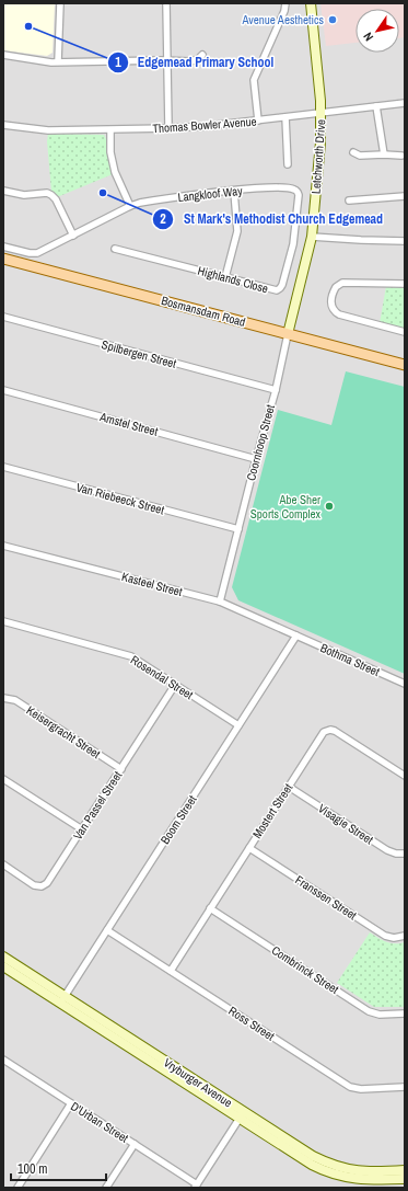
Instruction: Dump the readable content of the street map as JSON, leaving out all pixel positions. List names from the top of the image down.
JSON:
{
  "streets": {
    "main road": ["Bosmansdam Road"],
    "street": [
      "Thomas Bowler Avenue",
      "Letchworth Drive",
      "Langkloof Way",
      "Highlands Close",
      "Spilbergen Street",
      "Amstel Street",
      "Coornhoop Street",
      "Van Riebeeck Street",
      "Kasteel Street",
      "Bothma Street",
      "Rosendal Street",
      "Keisergracht Street",
      "Van Passel Street",
      "Mostert Street",
      "Boom Street",
      "Visagie Street",
      "Franssen Street",
      "Combrinck Street",
      "Ross Street",
      "Vryburger Avenue",
      "D'Urban Street"
    ]
  },
  "crossings": [
    ["Thomas Bowler Avenue", "Letchworth Drive"],
    ["Letchworth Drive", "Bosmansdam Road"],
    ["Letchworth Drive", "Coornhoop Street"],
    ["Langkloof Way", "Highlands Close"],
    ["Bosmansdam Road", "Coornhoop Street"],
    ["Spilbergen Street", "Coornhoop Street"],
    ["Amstel Street", "Coornhoop Street"],
    ["Coornhoop Street", "Van Riebeeck Street"],
    ["Coornhoop Street", "Kasteel Street"],
    ["Kasteel Street", "Bothma Street"],
    ["Kasteel Street", "Boom Street"],
    ["Bothma Street", "Boom Street"],
    ["Rosendal Street", "Van Passel Street"],
    ["Rosendal Street", "Boom Street"],
    ["Keisergracht Street", "Van Passel Street"],
    ["Mostert Street", "Visagie Street"],
    ["Mostert Street", "Franssen Street"],
    ["Mostert Street", "Combrinck Street"],
    ["Mostert Street", "Ross Street"],
    ["Boom Street", "Ross Street"],
    ["Boom Street", "Vryburger Avenue"]
  ],
  "places": [
    "Avenue Aesthetics",
    "Edgemead Primary School",
    "St Mark's Methodist Church Edgemead",
    "Abe Sher Sports Complex"
  ],
  "scale_bar": "100 m",
  "north": "bottom left"
}
